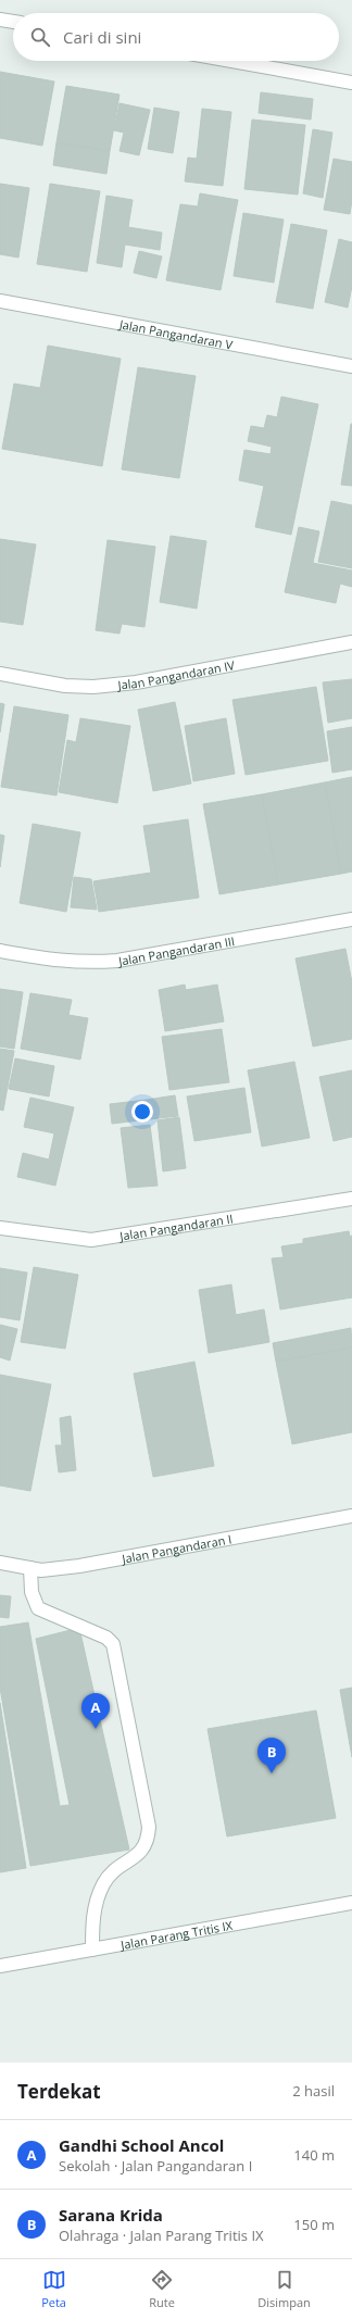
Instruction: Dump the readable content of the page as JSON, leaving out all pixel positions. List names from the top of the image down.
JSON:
{
  "streets": {
    "street": [
      "Jalan Pangandaran V",
      "Jalan Pangandaran IV",
      "Jalan Pangandaran III",
      "Jalan Pangandaran II",
      "Jalan Pangandaran I",
      "Jalan Parang Tritis IX"
    ]
  },
  "page": {
    "search": "Cari di sini",
    "pins": ["A", "B"],
    "heading": ["Terdekat", "2 hasil"],
    "list": [
      {
        "mark": "A",
        "name": "Gandhi School Ancol",
        "note": "Sekolah · Jalan Pangandaran I",
        "value": "140 m"
      },
      {
        "mark": "B",
        "name": "Sarana Krida",
        "note": "Olahraga · Jalan Parang Tritis IX",
        "value": "150 m"
      }
    ],
    "nav": ["Peta", "Rute", "Disimpan"]
  }
}
